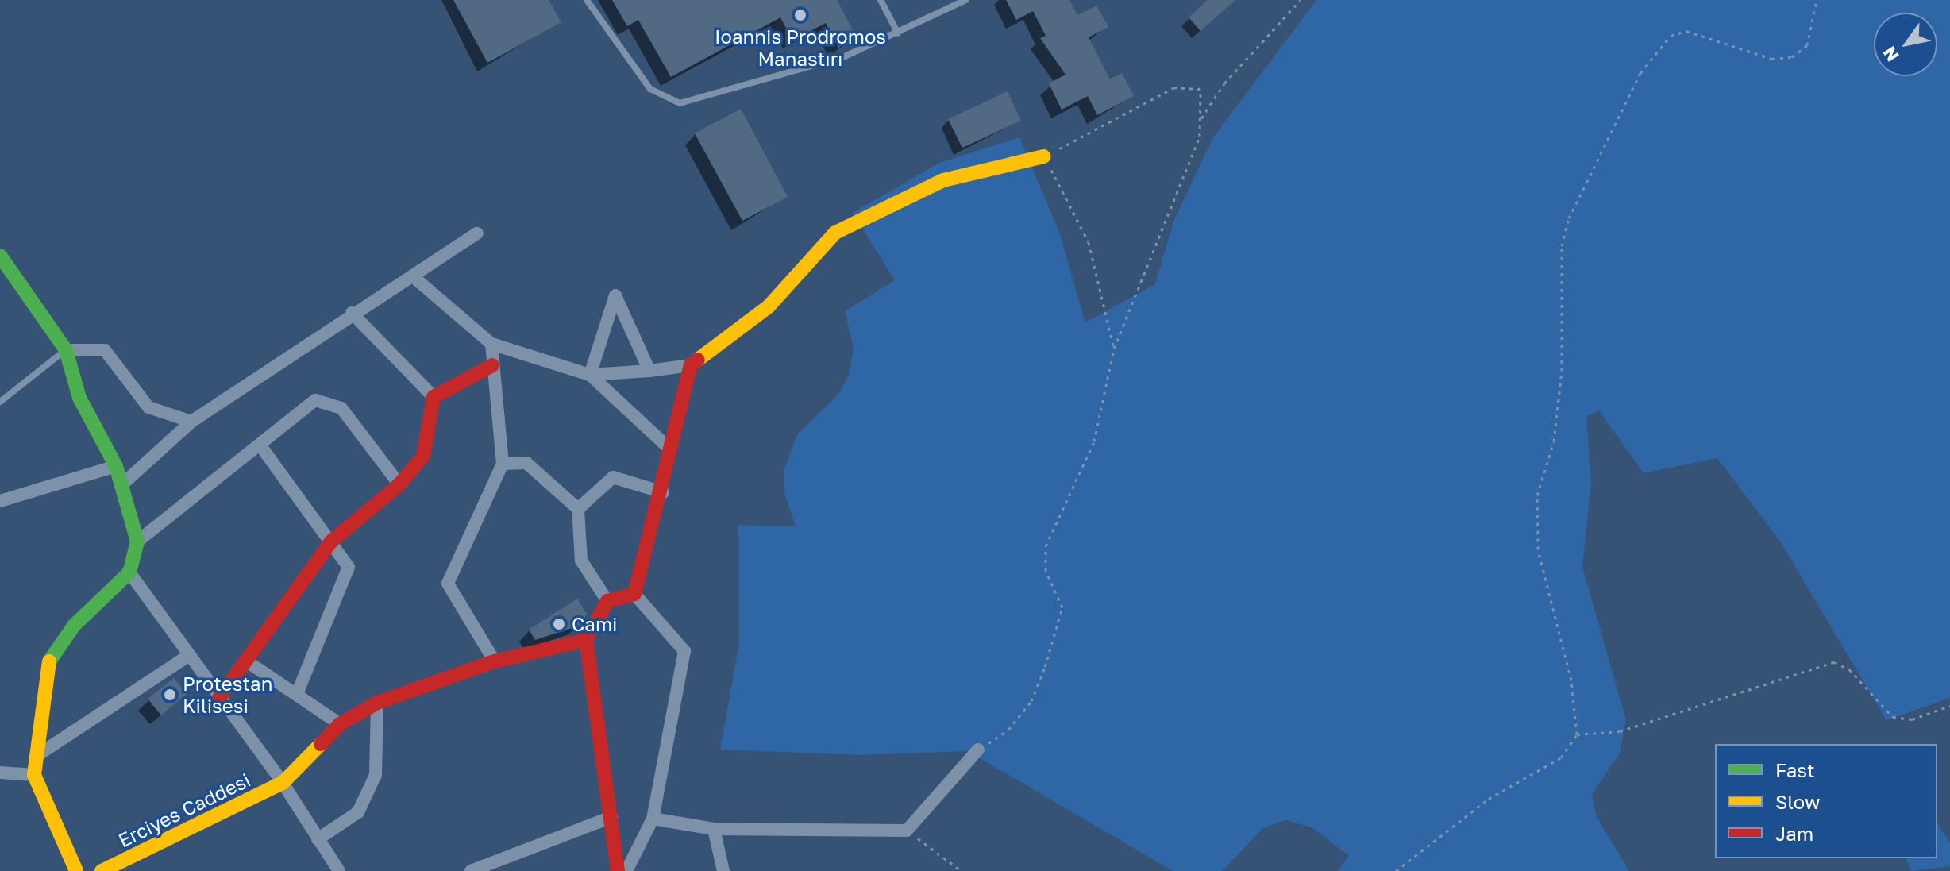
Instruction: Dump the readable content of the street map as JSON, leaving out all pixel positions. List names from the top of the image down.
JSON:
{
  "streets": {
    "street": ["Erciyes Caddesi"]
  },
  "places": ["Ioannis Prodromos Manastırı", "Cami", "Protestan Kilisesi"],
  "legend": ["Fast", "Slow", "Jam"],
  "north": "bottom left"
}
